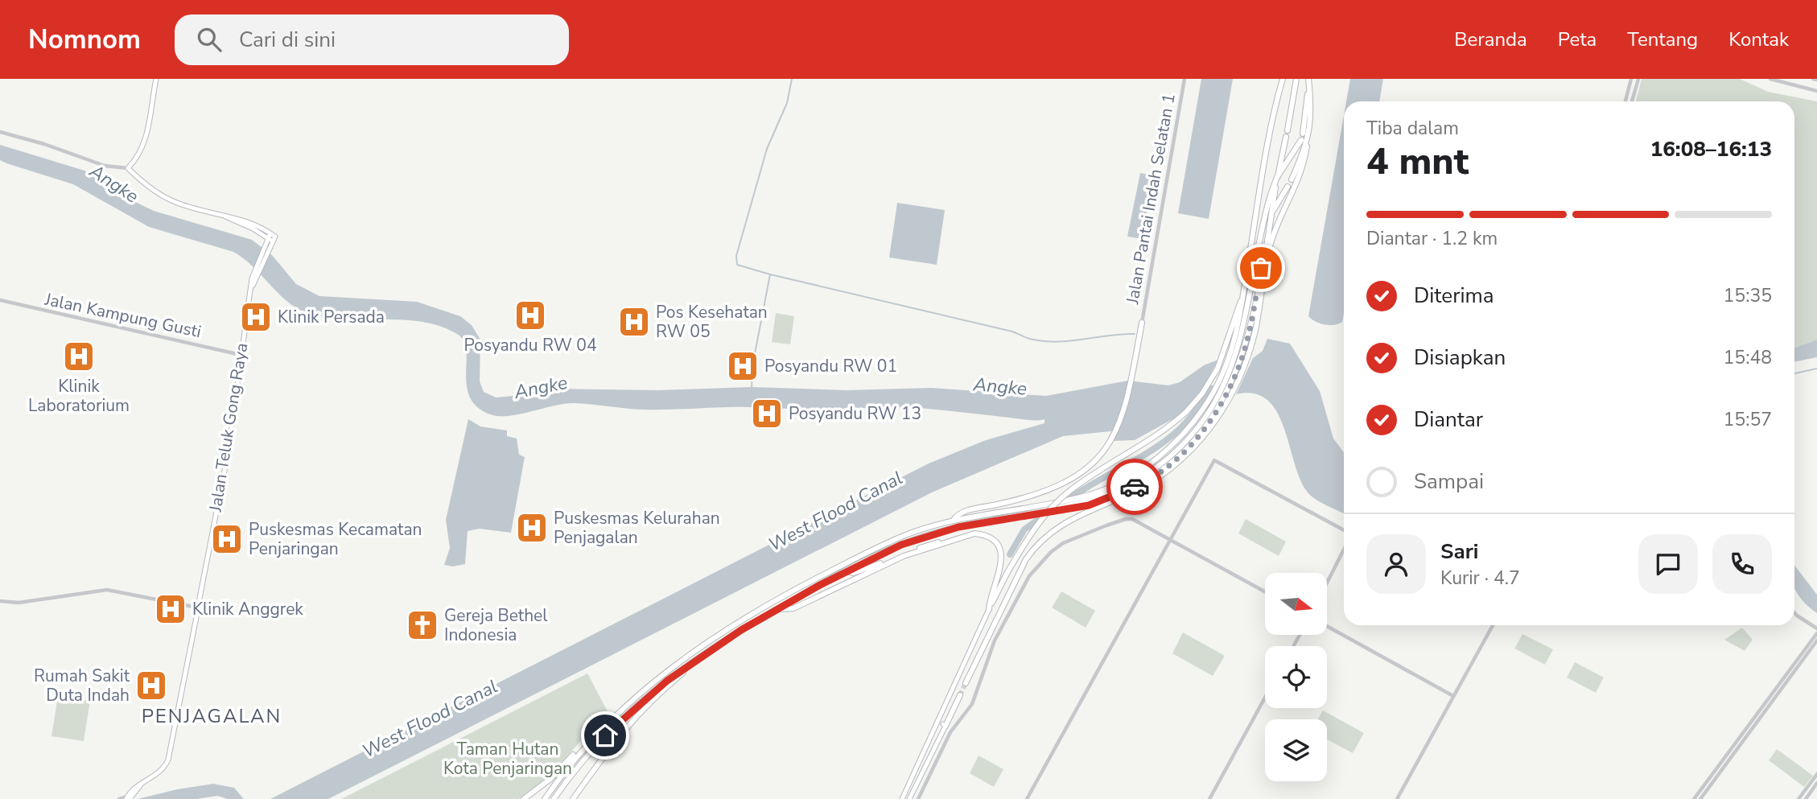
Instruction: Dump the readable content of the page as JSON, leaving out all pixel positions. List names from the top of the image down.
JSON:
{
  "streets": {
    "main road": ["Jalan Teluk Gong Raya"],
    "street": ["Jalan Pantai Indah Selatan 1", "Jalan Kampung Gusti"]
  },
  "crossings": [
    ["Jalan Kampung Gusti", "Jalan Teluk Gong Raya"]
  ],
  "districts": ["PENJAGALAN"],
  "water": ["Angke", "West Flood Canal"],
  "parks": ["Taman Hutan Kota Penjaringan"],
  "places": {
    "hospital": [
      "Posyandu RW 04",
      "Klinik Persada",
      "Pos Kesehatan RW 05",
      "Klinik Laboratorium",
      "Posyandu RW 01",
      "Posyandu RW 13",
      "Puskesmas Kelurahan Penjagalan",
      "Puskesmas Kecamatan Penjaringan",
      "Klinik Anggrek",
      "Rumah Sakit Duta Indah"
    ],
    "church": ["Gereja Bethel Indonesia"]
  },
  "north": "right",
  "page": {
    "header": "Nomnom",
    "search": "Cari di sini",
    "nav": [
      "Beranda",
      "Peta",
      "Tentang",
      "Kontak"
    ],
    "heading": ["4 mnt", "Tiba dalam", "16:08–16:13"],
    "panel": ["Sari", "Kurir · 4.7"],
    "bar": "Diantar · 1.2 km",
    "list": [
      ["Diterima", "15:35"],
      ["Disiapkan", "15:48"],
      ["Diantar", "15:57"],
      "Sampai"
    ]
  }
}
